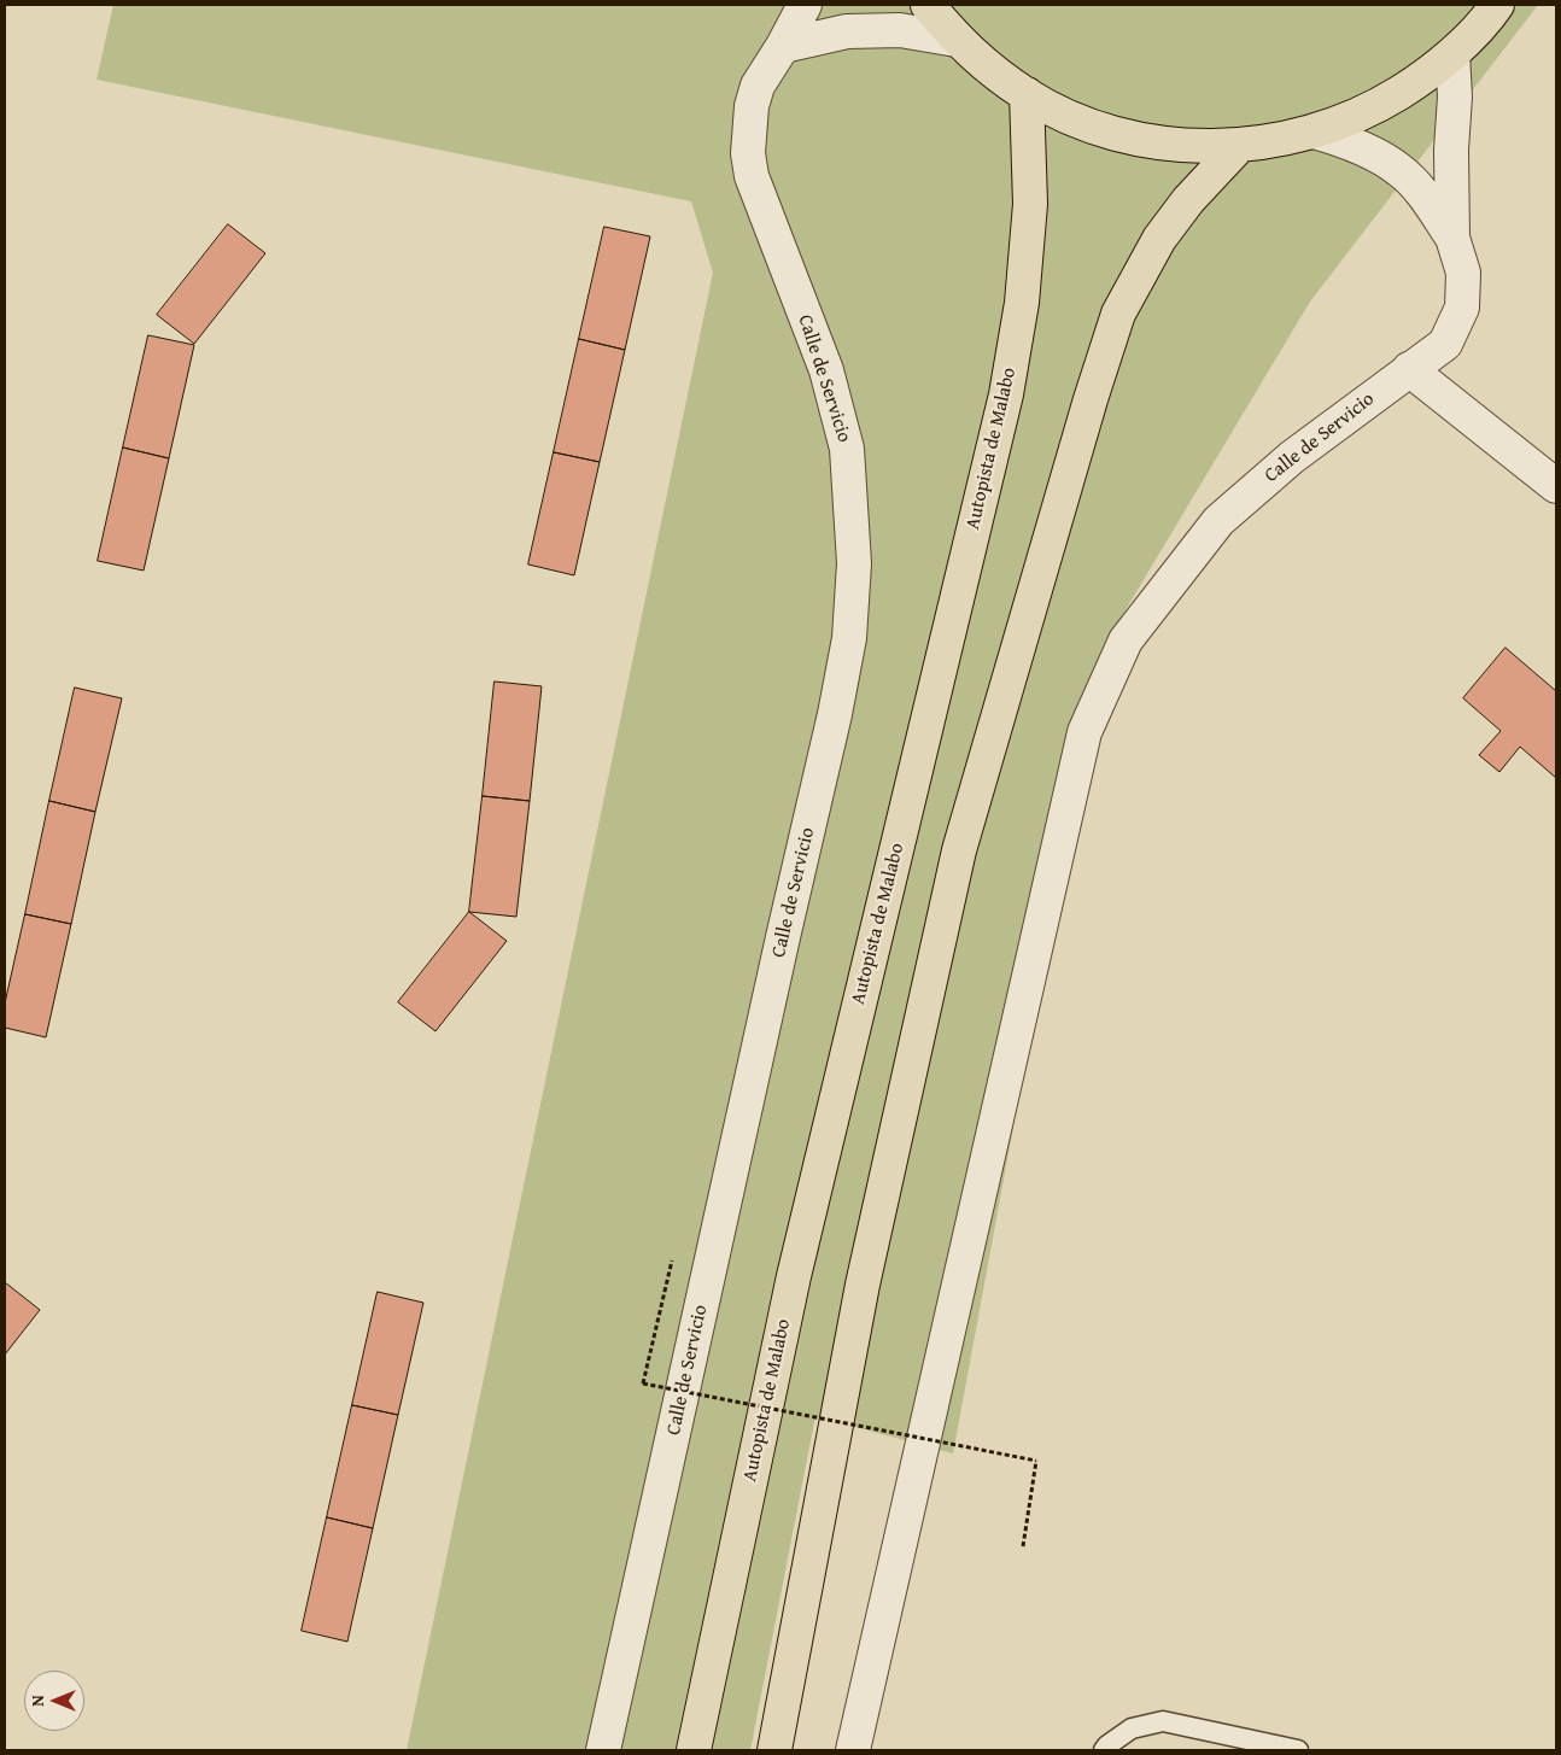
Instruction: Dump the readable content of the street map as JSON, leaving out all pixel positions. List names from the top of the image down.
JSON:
{
  "streets": {
    "highway": ["Autopista de Malabo"],
    "street": ["Calle de Servicio"]
  },
  "north": "left"
}
